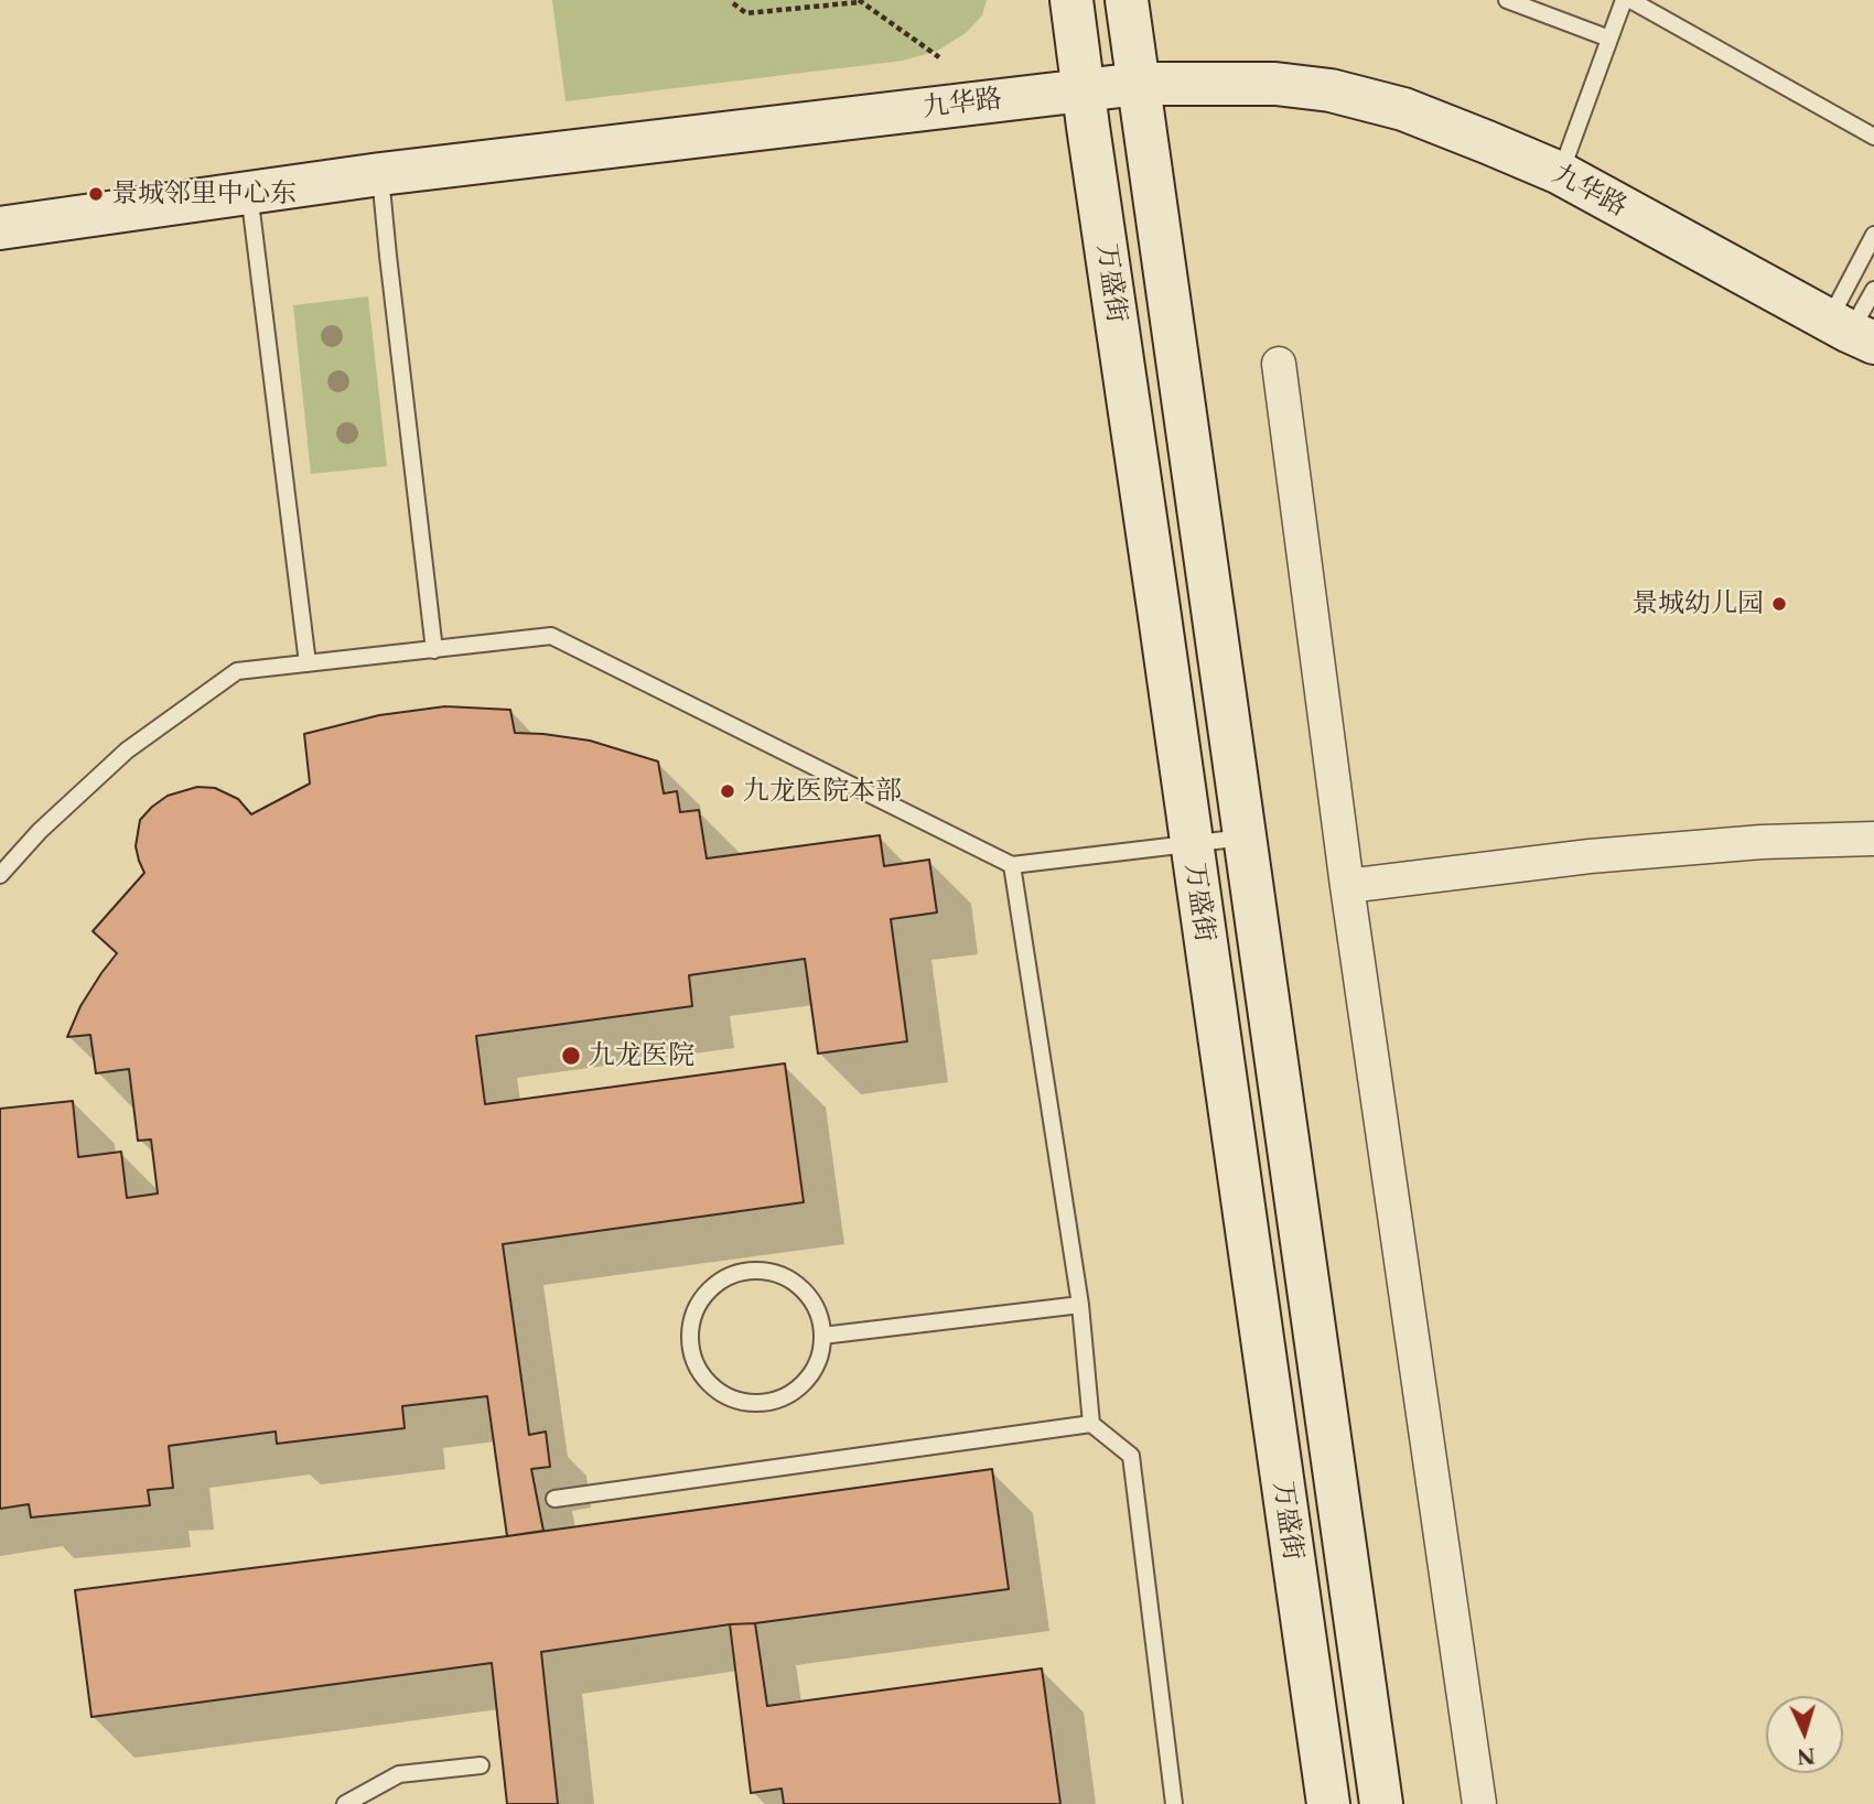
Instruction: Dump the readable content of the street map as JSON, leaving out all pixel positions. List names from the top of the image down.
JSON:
{
  "streets": {
    "main road": ["九华路", "万盛街"]
  },
  "crossings": [
    ["九华路", "万盛街"]
  ],
  "places": [
    "景城邻里中心东",
    "景城幼儿园",
    "九龙医院本部",
    "九龙医院"
  ],
  "north": "bottom"
}
